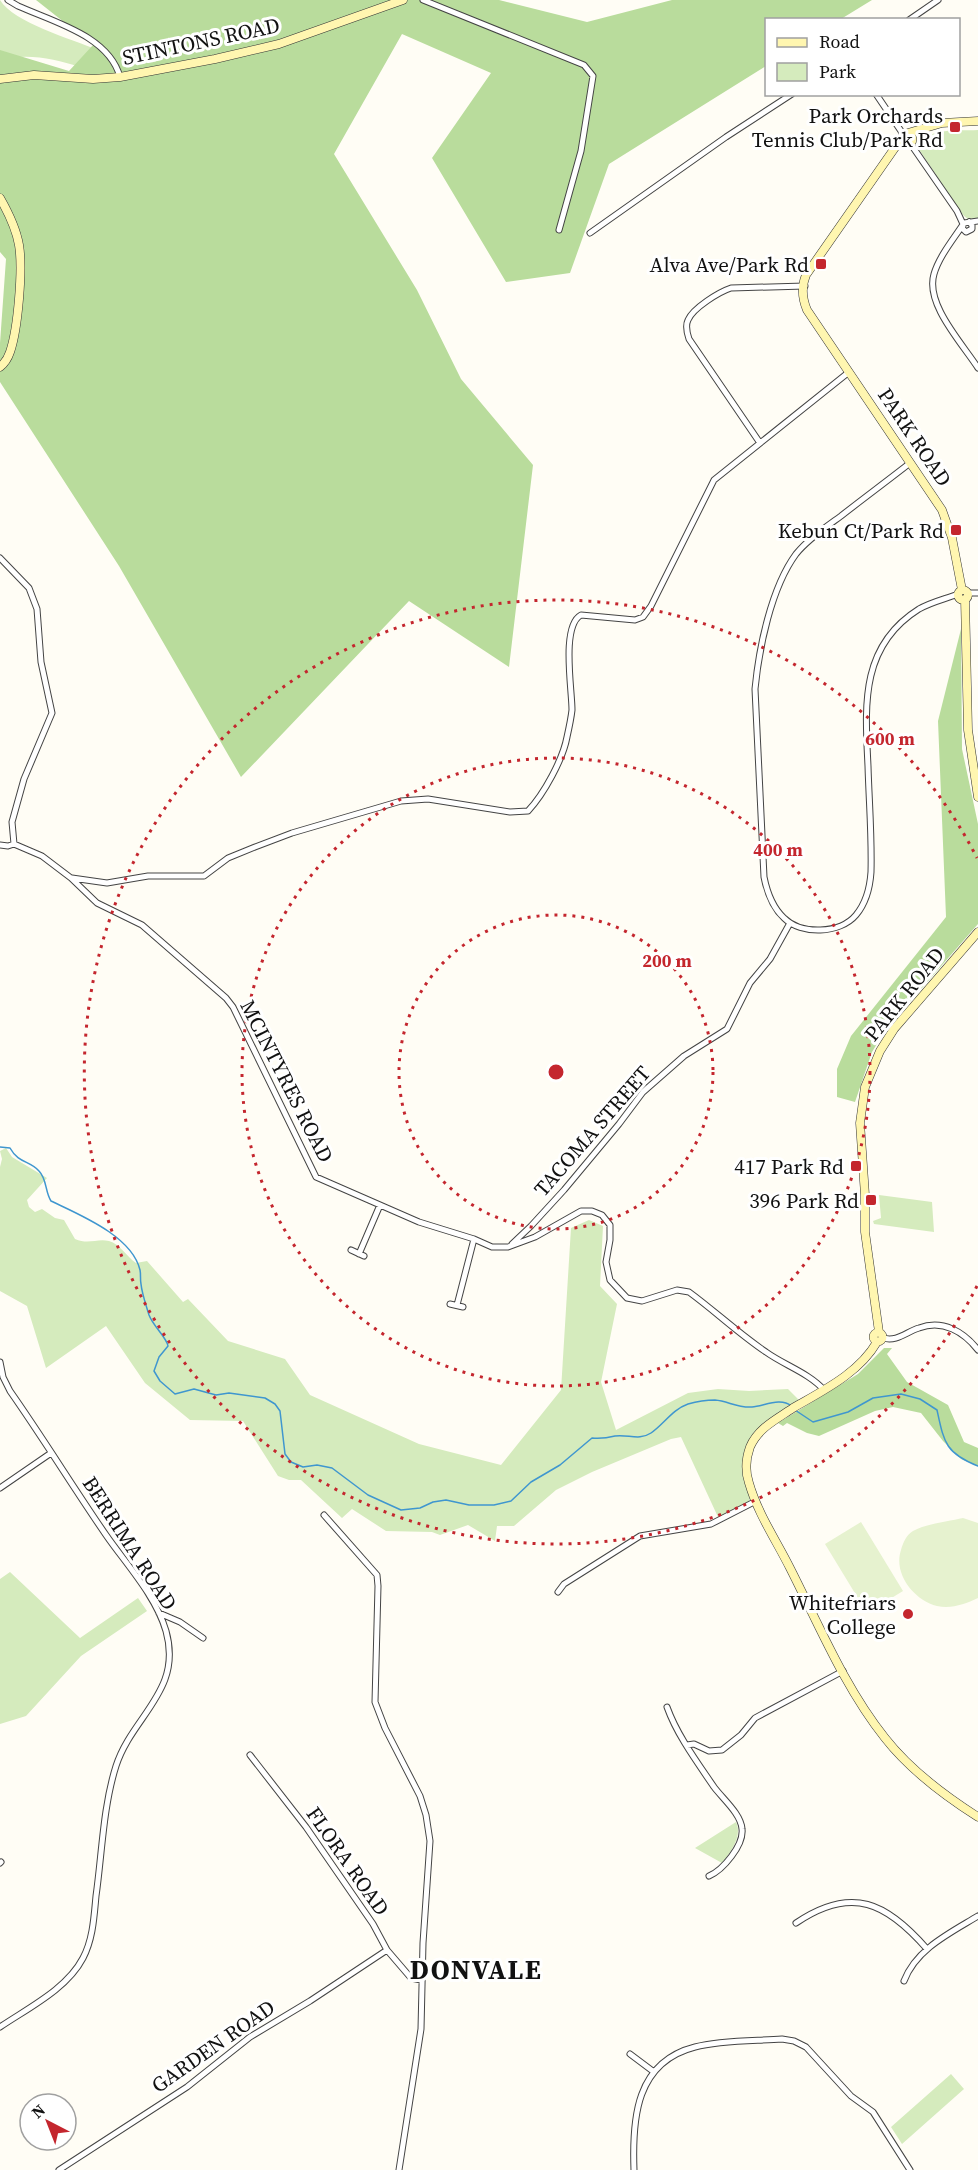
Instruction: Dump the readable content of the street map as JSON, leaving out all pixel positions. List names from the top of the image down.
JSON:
{
  "streets": {
    "street": [
      "STINTONS ROAD",
      "PARK ROAD",
      "MCINTYRES ROAD",
      "TACOMA STREET",
      "BERRIMA ROAD",
      "FLORA ROAD",
      "GARDEN ROAD"
    ]
  },
  "crossings": [
    ["MCINTYRES ROAD", "TACOMA STREET"],
    ["FLORA ROAD", "GARDEN ROAD"]
  ],
  "districts": ["DONVALE"],
  "places": {
    "transit": [
      "Park Orchards Tennis Club/Park Rd",
      "Alva Ave/Park Rd",
      "Kebun Ct/Park Rd",
      "417 Park Rd",
      "396 Park Rd"
    ],
    "other": ["Whitefriars College"]
  },
  "legend": ["Road", "Park"],
  "north": "top left",
  "rings": ["600 m", "400 m", "200 m"]
}
